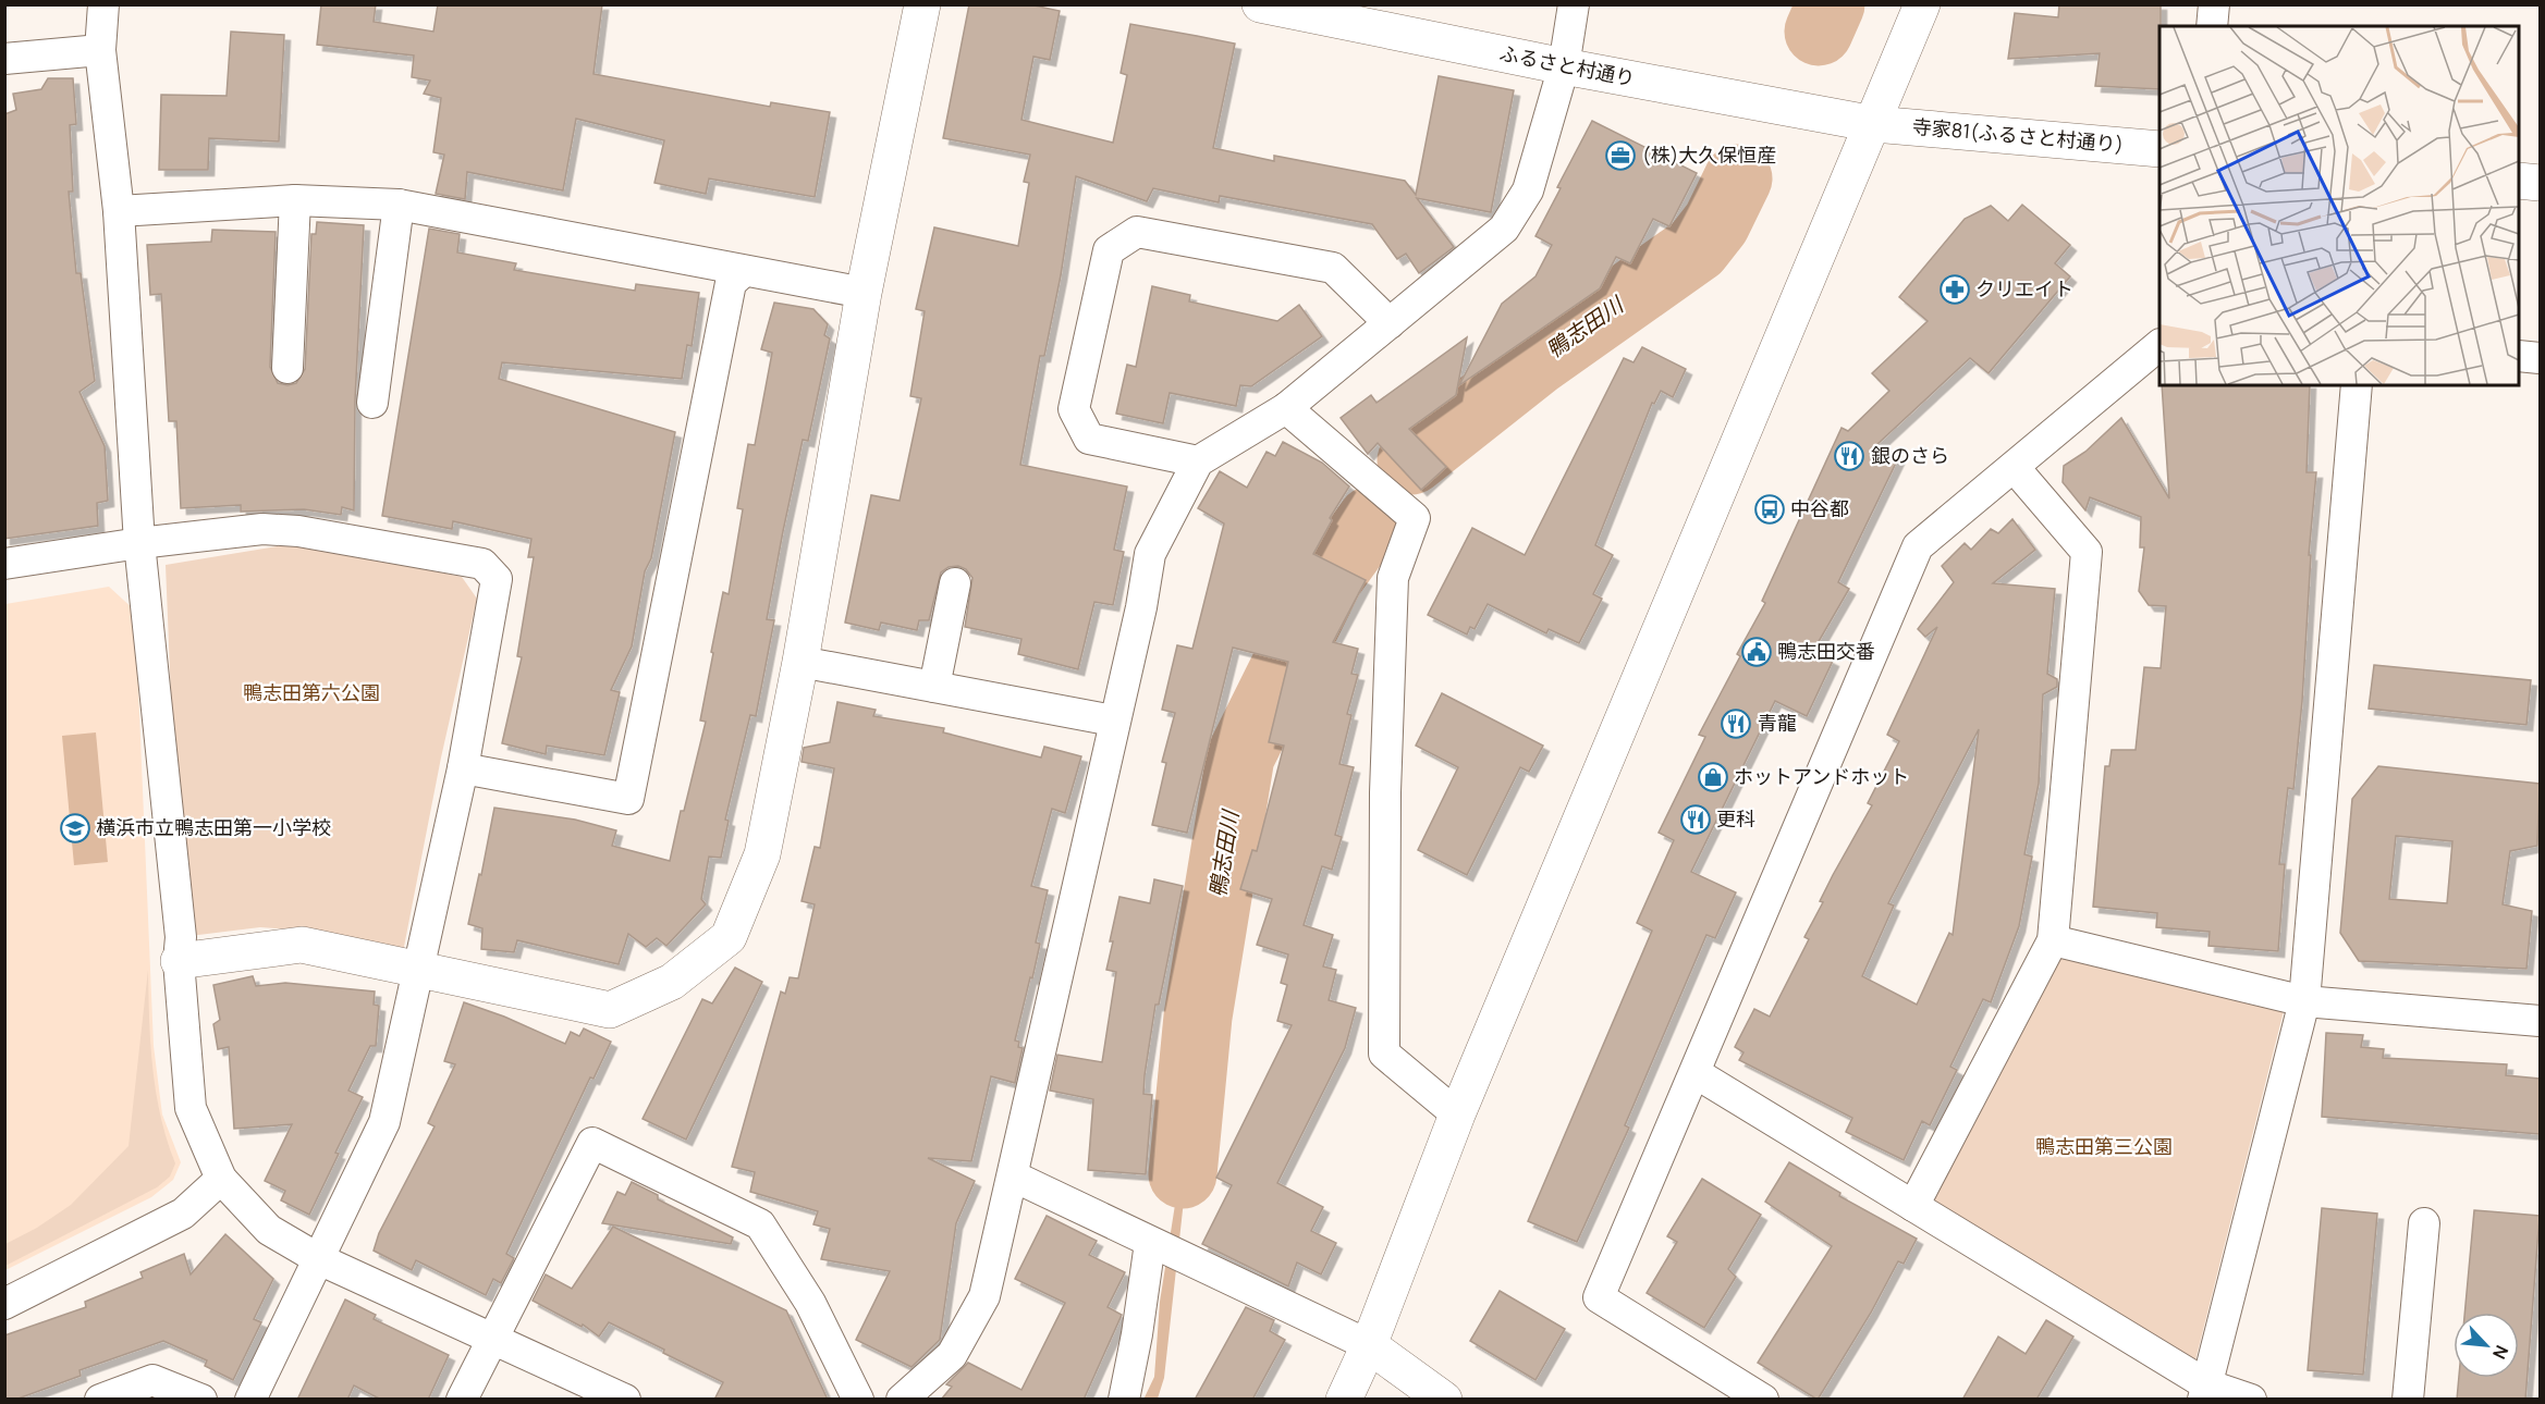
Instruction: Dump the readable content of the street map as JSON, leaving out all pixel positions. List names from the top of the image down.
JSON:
{
  "streets": {
    "street": ["ふるさと村通り", "寺家81(ふるさと村通り)"]
  },
  "crossings": [
    ["ふるさと村通り", "寺家81(ふるさと村通り)"]
  ],
  "water": ["鴨志田川"],
  "parks": ["鴨志田第六公園", "鴨志田第三公園"],
  "places": {
    "office": ["(株)大久保恒産"],
    "pharmacy": ["クリエイト"],
    "restaurant": ["銀のさら", "青龍", "更科"],
    "bus stop": ["中谷都"],
    "public building": ["鴨志田交番"],
    "shop": ["ホットアンドホット"],
    "school or university": ["横浜市立鴨志田第一小学校"]
  },
  "north": "bottom right"
}
